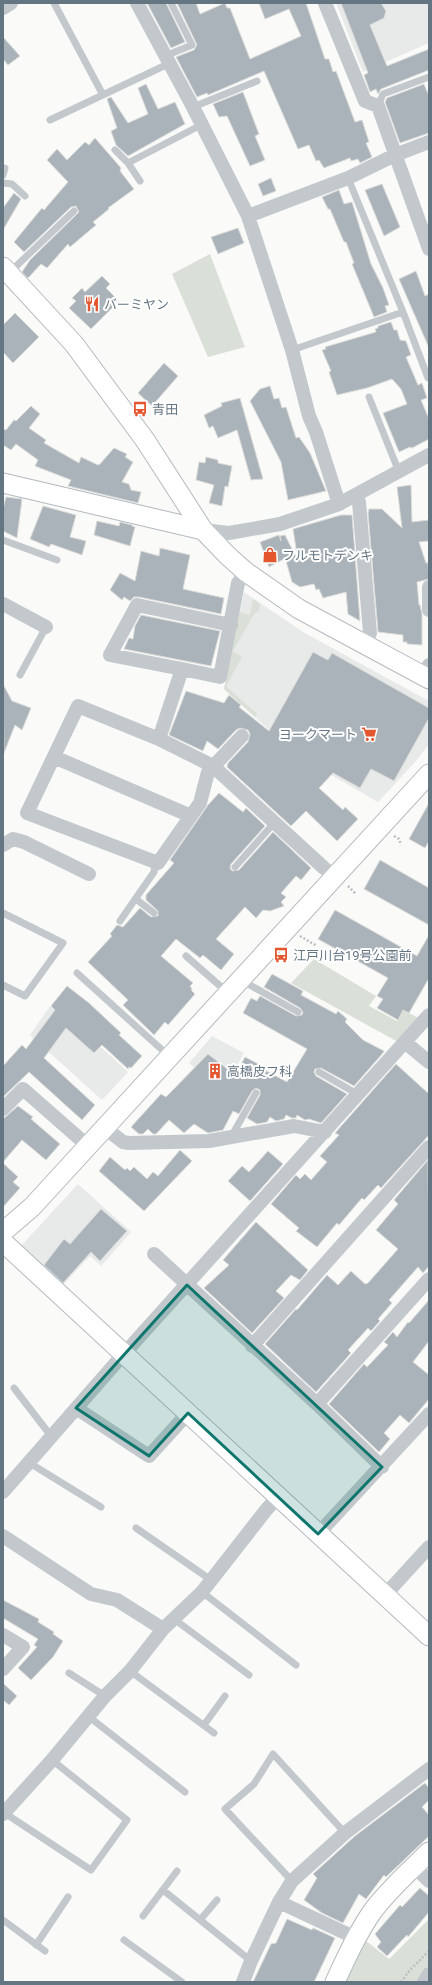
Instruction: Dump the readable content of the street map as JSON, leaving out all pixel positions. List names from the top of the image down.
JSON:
{
  "places": {
    "restaurant": ["バーミヤン"],
    "bus stop": ["青田", "江戸川台19号公園前"],
    "shop": ["フルモトデンキ"],
    "supermarket": ["ヨークマート"],
    "building": ["高橋皮フ科"]
  }
}
